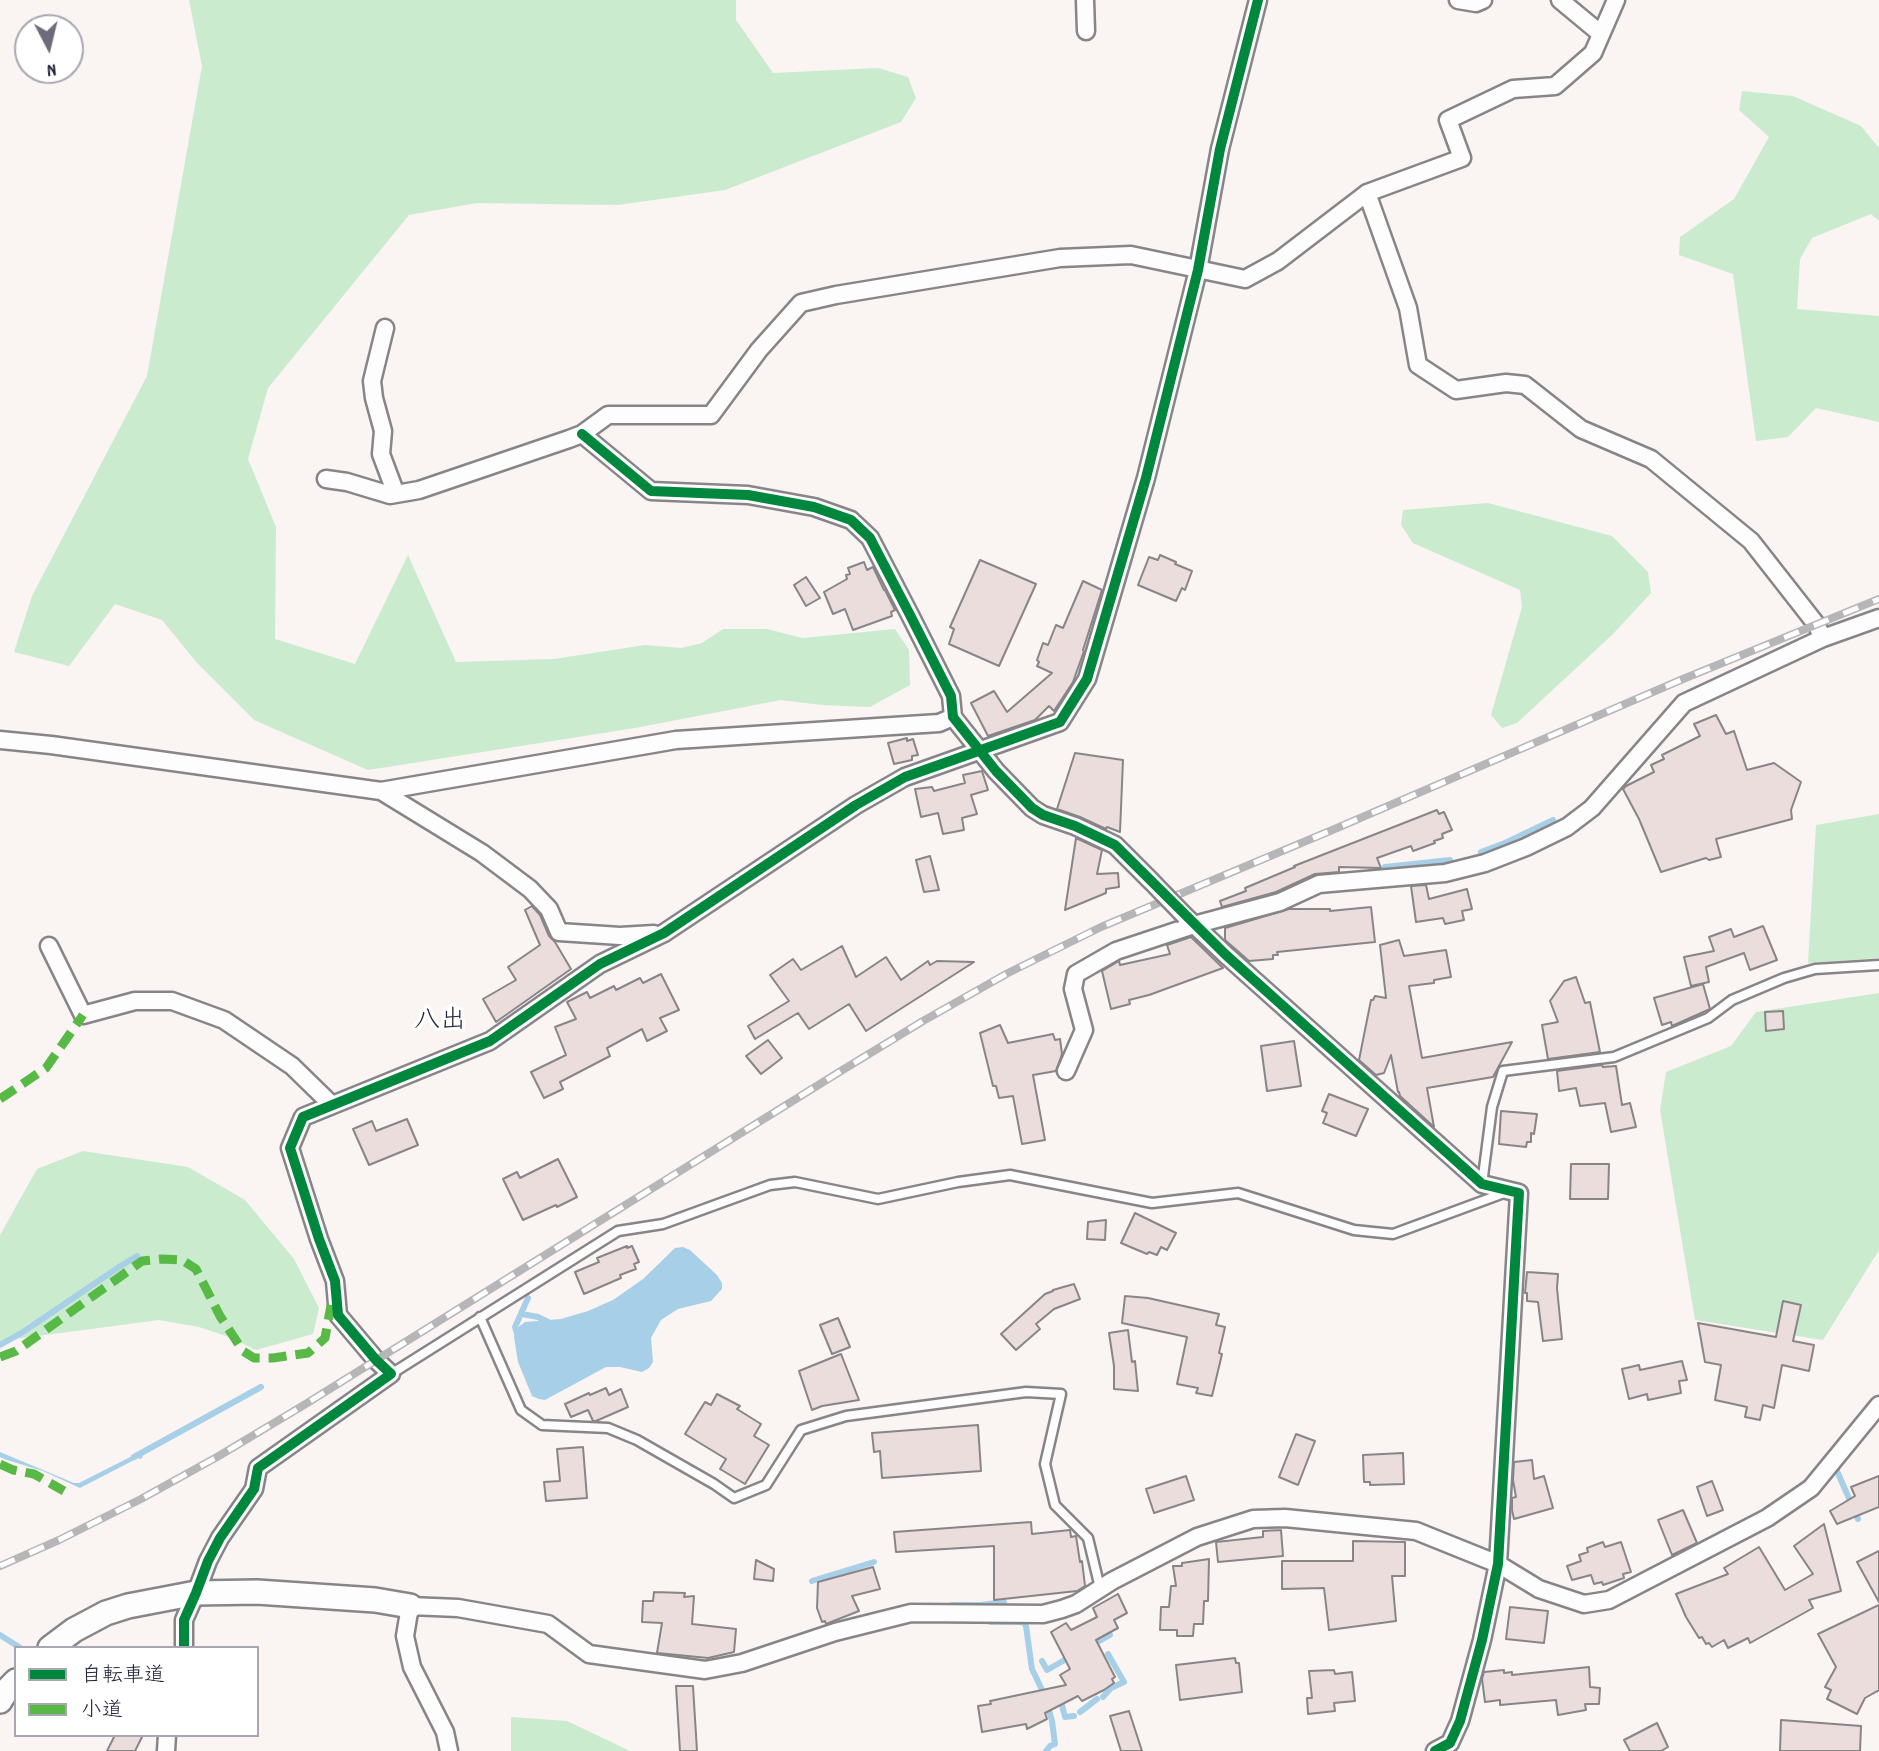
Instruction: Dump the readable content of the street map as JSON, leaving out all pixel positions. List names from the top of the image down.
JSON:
{
  "districts": ["八出"],
  "legend": ["自転車道", "小道"],
  "north": "bottom"
}
